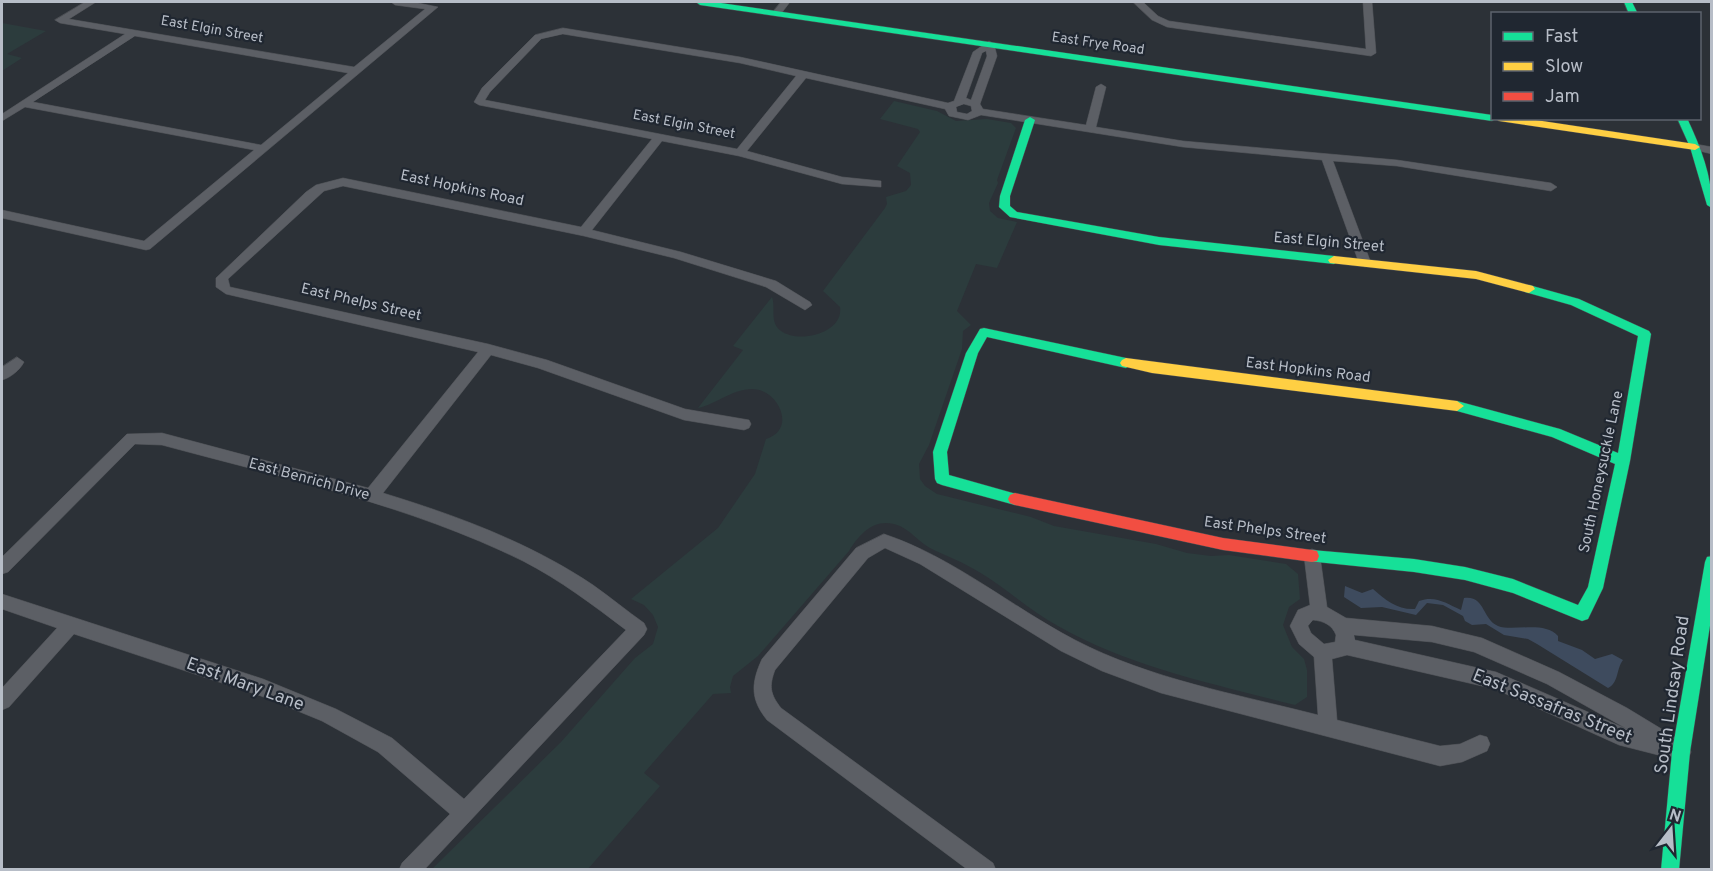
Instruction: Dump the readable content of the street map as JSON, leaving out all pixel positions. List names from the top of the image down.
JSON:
{
  "streets": {
    "street": [
      "East Elgin Street",
      "East Frye Road",
      "East Hopkins Road",
      "East Phelps Street",
      "South Honeysuckle Lane",
      "East Benrich Drive",
      "East Mary Lane",
      "South Lindsay Road",
      "East Sassafras Street"
    ]
  },
  "crossings": [
    ["East Elgin Street", "South Honeysuckle Lane"],
    ["East Hopkins Road", "East Phelps Street"],
    ["East Hopkins Road", "South Honeysuckle Lane"],
    ["East Phelps Street", "South Honeysuckle Lane"],
    ["East Benrich Drive", "East Mary Lane"],
    ["South Lindsay Road", "East Sassafras Street"]
  ],
  "legend": ["Fast", "Slow", "Jam"],
  "north": "top"
}
